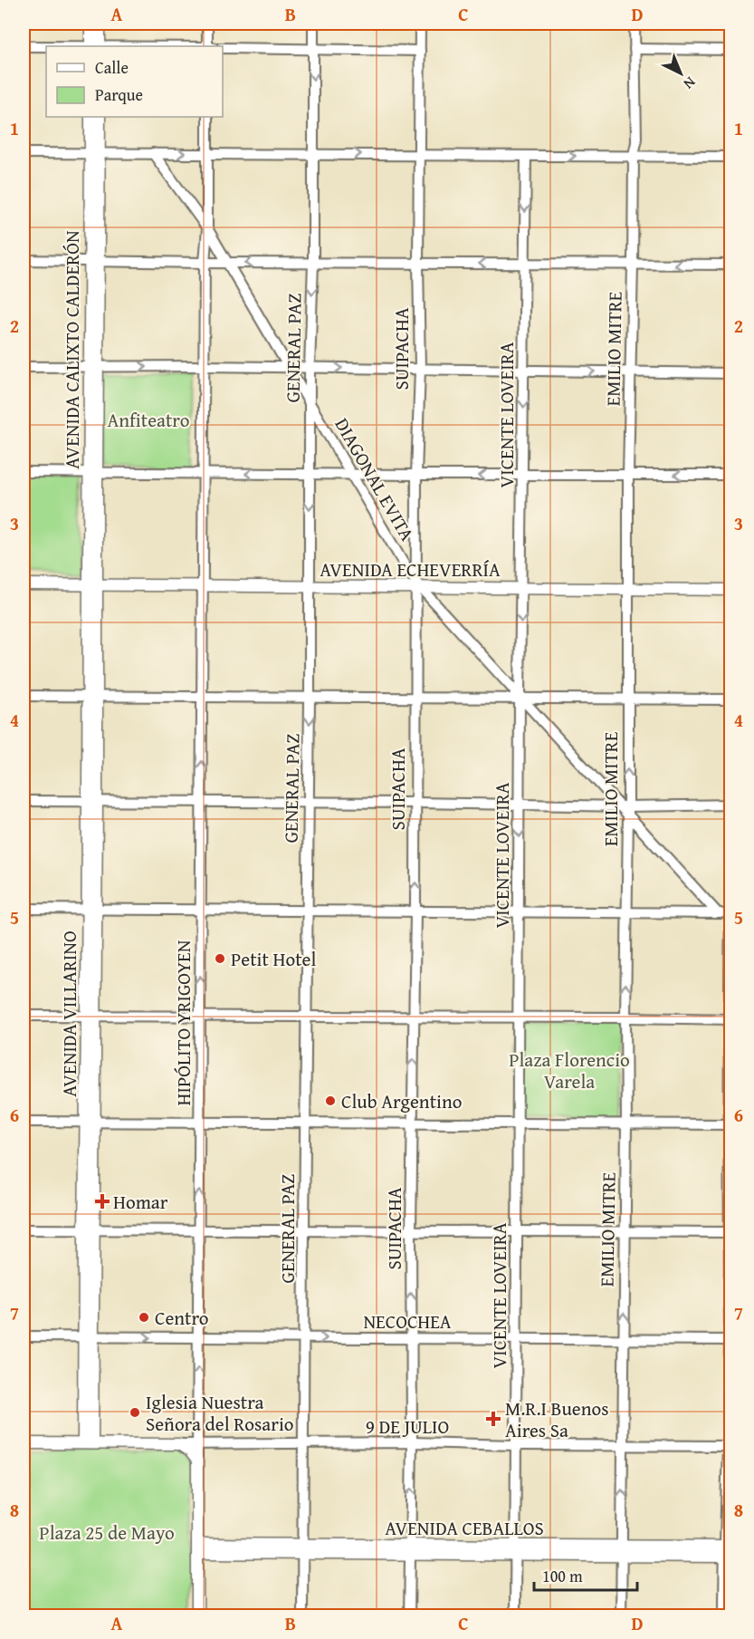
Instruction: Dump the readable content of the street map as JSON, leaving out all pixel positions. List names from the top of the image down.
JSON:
{
  "streets": {
    "main road": [
      "AVENIDA CALIXTO CALDERÓN",
      "AVENIDA ECHEVERRÍA",
      "AVENIDA VILLARINO",
      "HIPÓLITO YRIGOYEN",
      "9 DE JULIO",
      "AVENIDA CEBALLOS"
    ],
    "street": [
      "GENERAL PAZ",
      "SUIPACHA",
      "EMILIO MITRE",
      "VICENTE LOVEIRA",
      "DIAGONAL EVITA",
      "NECOCHEA"
    ]
  },
  "crossings": [
    ["GENERAL PAZ", "DIAGONAL EVITA"],
    ["GENERAL PAZ", "AVENIDA ECHEVERRÍA"],
    ["GENERAL PAZ", "NECOCHEA"],
    ["GENERAL PAZ", "9 DE JULIO"],
    ["GENERAL PAZ", "AVENIDA CEBALLOS"],
    ["SUIPACHA", "DIAGONAL EVITA"],
    ["SUIPACHA", "AVENIDA ECHEVERRÍA"],
    ["SUIPACHA", "NECOCHEA"],
    ["SUIPACHA", "9 DE JULIO"],
    ["SUIPACHA", "AVENIDA CEBALLOS"],
    ["EMILIO MITRE", "DIAGONAL EVITA"],
    ["EMILIO MITRE", "AVENIDA ECHEVERRÍA"],
    ["EMILIO MITRE", "NECOCHEA"],
    ["EMILIO MITRE", "9 DE JULIO"],
    ["EMILIO MITRE", "AVENIDA CEBALLOS"],
    ["AVENIDA CALIXTO CALDERÓN", "AVENIDA ECHEVERRÍA"],
    ["AVENIDA CALIXTO CALDERÓN", "AVENIDA VILLARINO"],
    ["VICENTE LOVEIRA", "DIAGONAL EVITA"],
    ["VICENTE LOVEIRA", "AVENIDA ECHEVERRÍA"],
    ["VICENTE LOVEIRA", "NECOCHEA"],
    ["VICENTE LOVEIRA", "9 DE JULIO"],
    ["VICENTE LOVEIRA", "AVENIDA CEBALLOS"],
    ["DIAGONAL EVITA", "AVENIDA ECHEVERRÍA"],
    ["DIAGONAL EVITA", "HIPÓLITO YRIGOYEN"],
    ["AVENIDA ECHEVERRÍA", "AVENIDA VILLARINO"],
    ["AVENIDA ECHEVERRÍA", "HIPÓLITO YRIGOYEN"],
    ["AVENIDA VILLARINO", "NECOCHEA"],
    ["AVENIDA VILLARINO", "9 DE JULIO"],
    ["HIPÓLITO YRIGOYEN", "NECOCHEA"],
    ["HIPÓLITO YRIGOYEN", "9 DE JULIO"],
    ["HIPÓLITO YRIGOYEN", "AVENIDA CEBALLOS"]
  ],
  "parks": ["Anfiteatro", "Plaza Florencio Varela", "Plaza 25 de Mayo"],
  "places": {
    "other": [
      "Petit Hotel",
      "Club Argentino",
      "Centro",
      "Iglesia Nuestra Señora del Rosario"
    ],
    "health": ["Homar", "M.R.I Buenos Aires Sa"]
  },
  "legend": ["Calle", "Parque"],
  "scale_bar": "100 m",
  "north": "bottom right",
  "grid": {
    "columns": [
      "A",
      "B",
      "C",
      "D"
    ],
    "rows": [
      "1",
      "2",
      "3",
      "4",
      "5",
      "6",
      "7",
      "8"
    ]
  }
}
